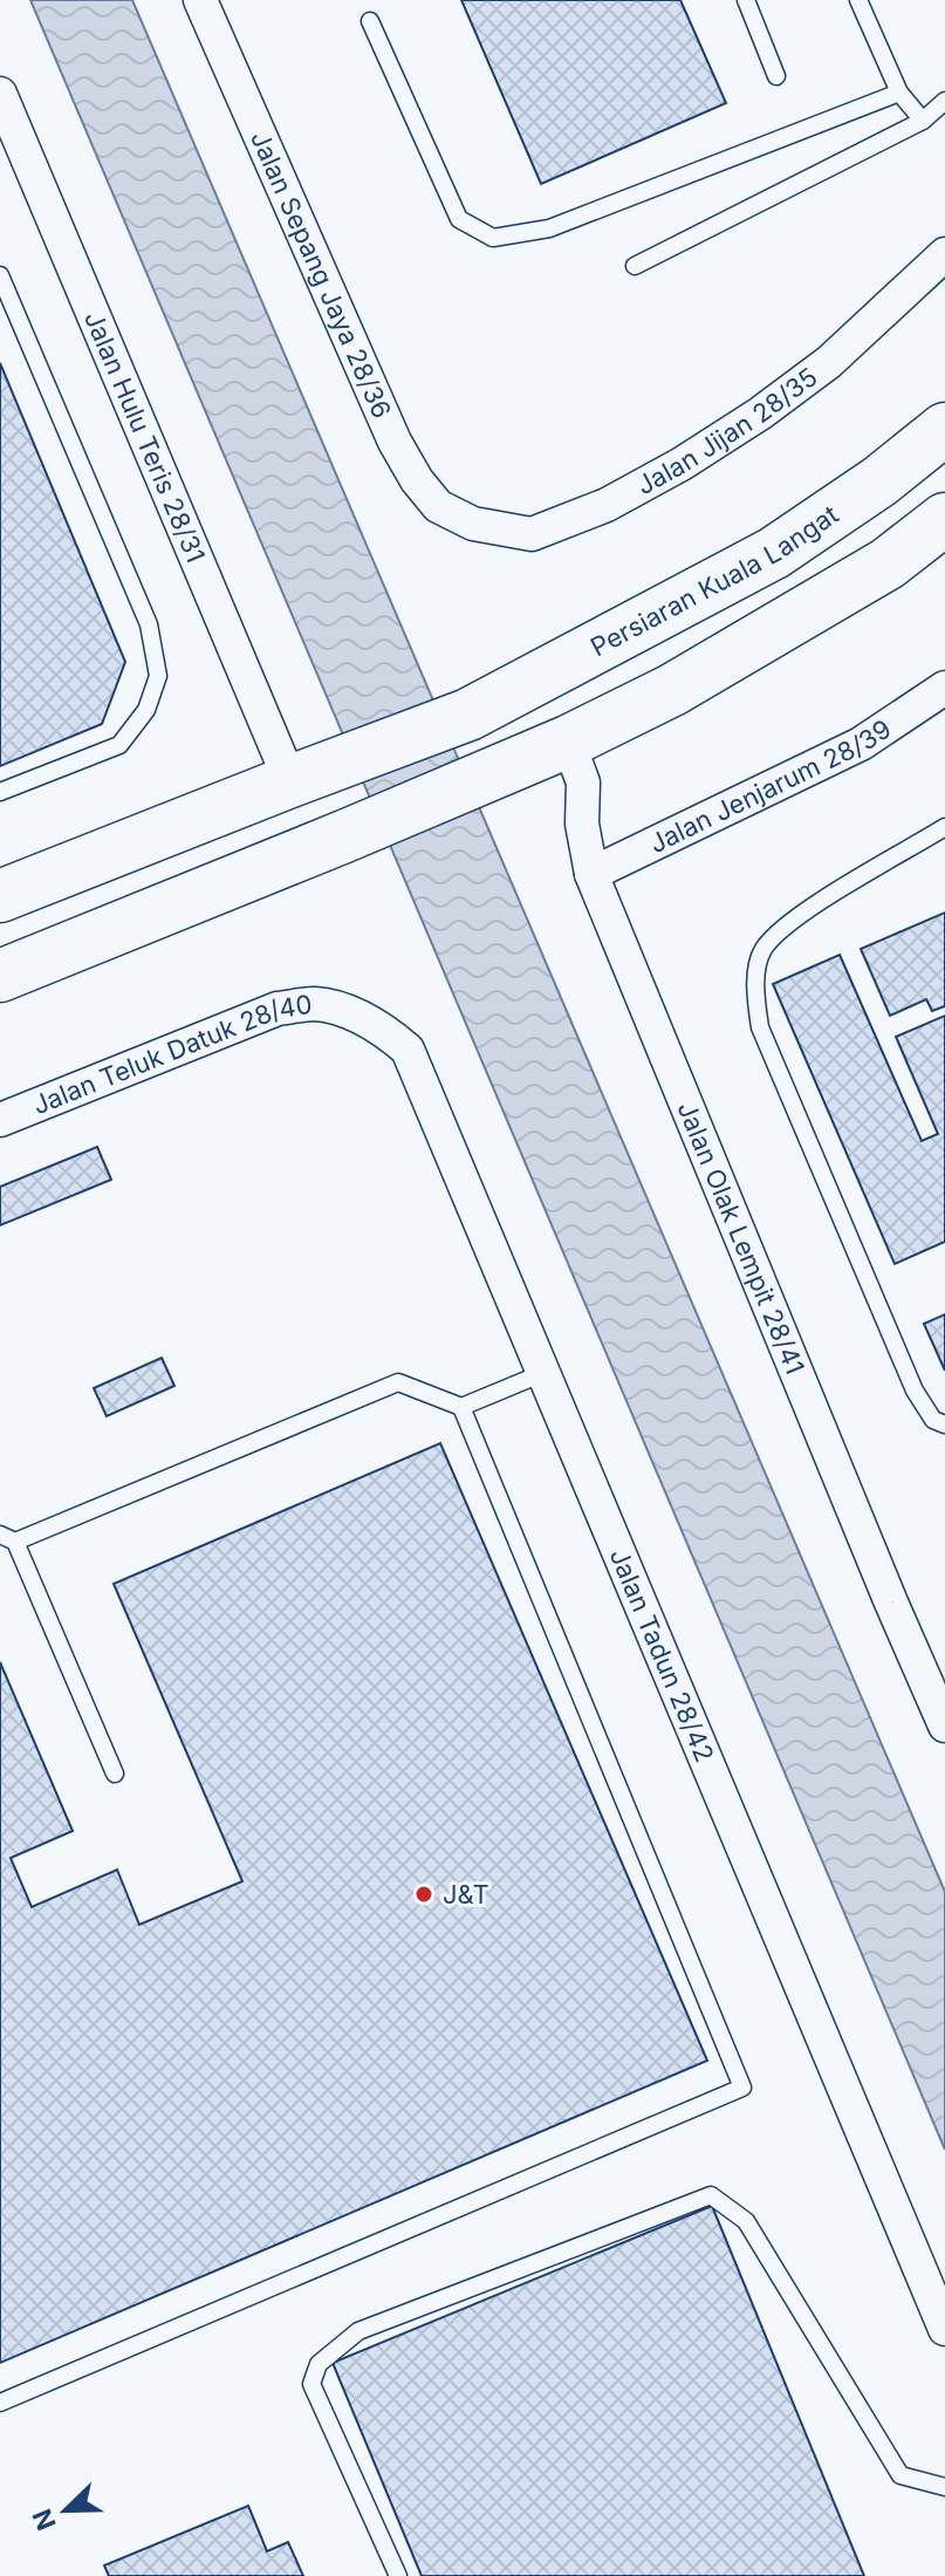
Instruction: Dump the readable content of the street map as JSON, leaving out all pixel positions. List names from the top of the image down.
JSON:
{
  "streets": {
    "main road": ["Persiaran Kuala Langat"],
    "street": [
      "Jalan Sepang Jaya 28/36",
      "Jalan Jijan 28/35",
      "Jalan Hulu Teris 28/31",
      "Jalan Jenjarum 28/39",
      "Jalan Teluk Datuk 28/40",
      "Jalan Olak Lempit 28/41",
      "Jalan Tadun 28/42"
    ]
  },
  "crossings": [
    ["Jalan Sepang Jaya 28/36", "Jalan Jijan 28/35"],
    ["Jalan Hulu Teris 28/31", "Persiaran Kuala Langat"],
    ["Jalan Jenjarum 28/39", "Jalan Olak Lempit 28/41"],
    ["Jalan Teluk Datuk 28/40", "Jalan Tadun 28/42"]
  ],
  "places": ["J&T"],
  "north": "bottom left"
}
